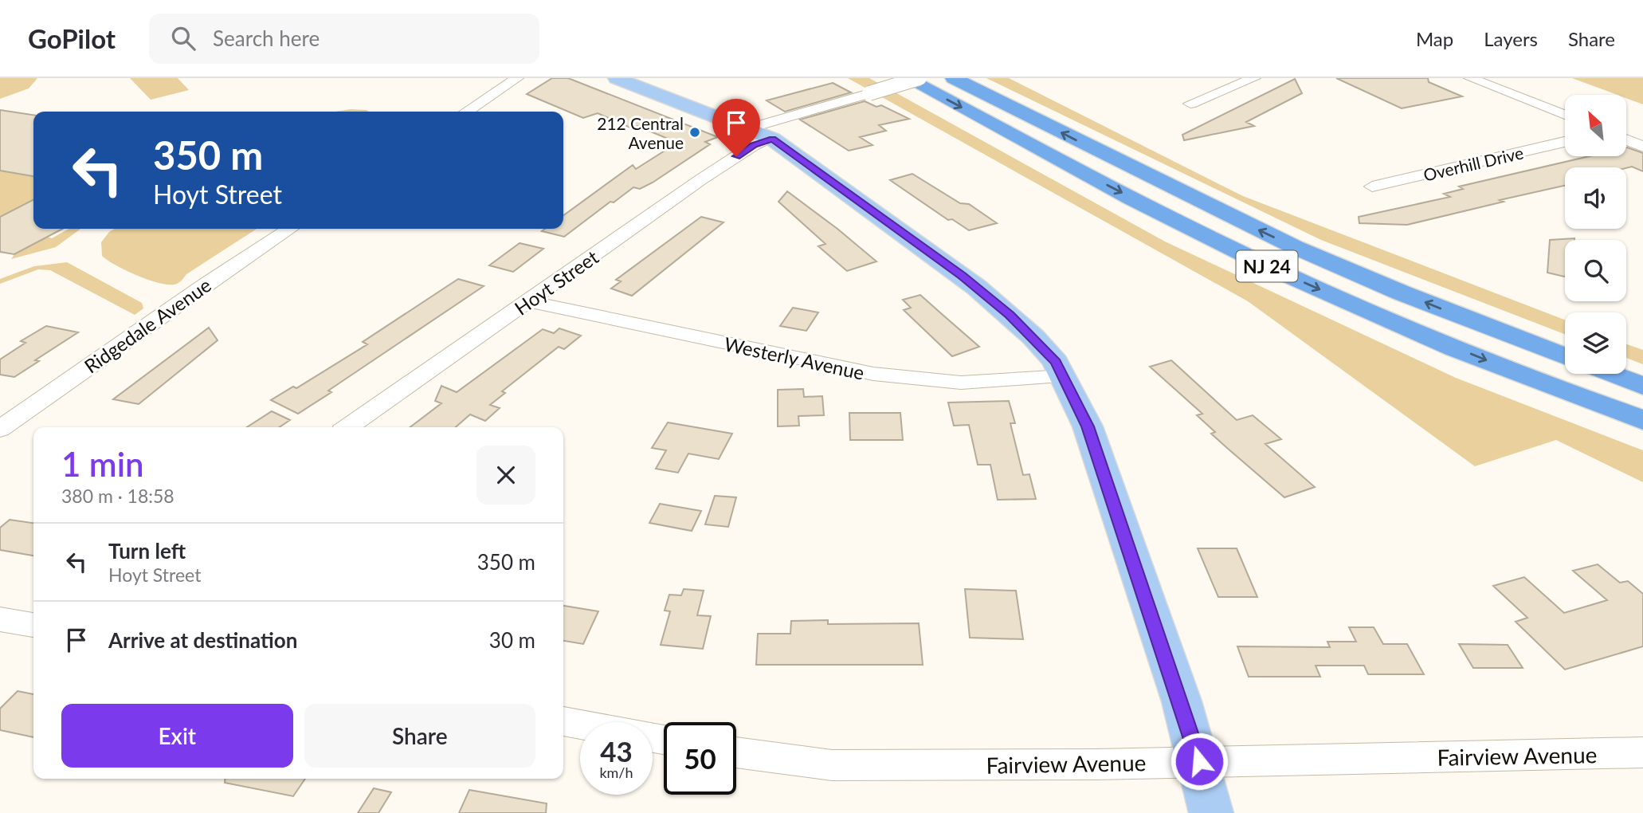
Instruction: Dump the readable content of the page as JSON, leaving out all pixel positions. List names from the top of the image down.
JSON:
{
  "streets": {
    "highway": ["NJ 24"],
    "street": [
      "Overhill Drive",
      "Hoyt Street",
      "Ridgedale Avenue",
      "Westerly Avenue",
      "Fairview Avenue"
    ]
  },
  "crossings": [
    ["Hoyt Street", "Westerly Avenue"]
  ],
  "places": ["212 Central Avenue"],
  "north": "top left",
  "page": {
    "header": "GoPilot",
    "search": "Search here",
    "nav": ["Map", "Layers", "Share"],
    "turn": ["350 m", "Hoyt Street"],
    "heading": ["1 min", "380 m · 18:58"],
    "list": [
      {
        "name": "Turn left",
        "note": "Hoyt Street",
        "value": "350 m"
      },
      {
        "name": "Arrive at destination",
        "value": "30 m"
      }
    ],
    "buttons": ["Exit", "Share"],
    "speed": "43 km/h",
    "limit": "50"
  }
}
